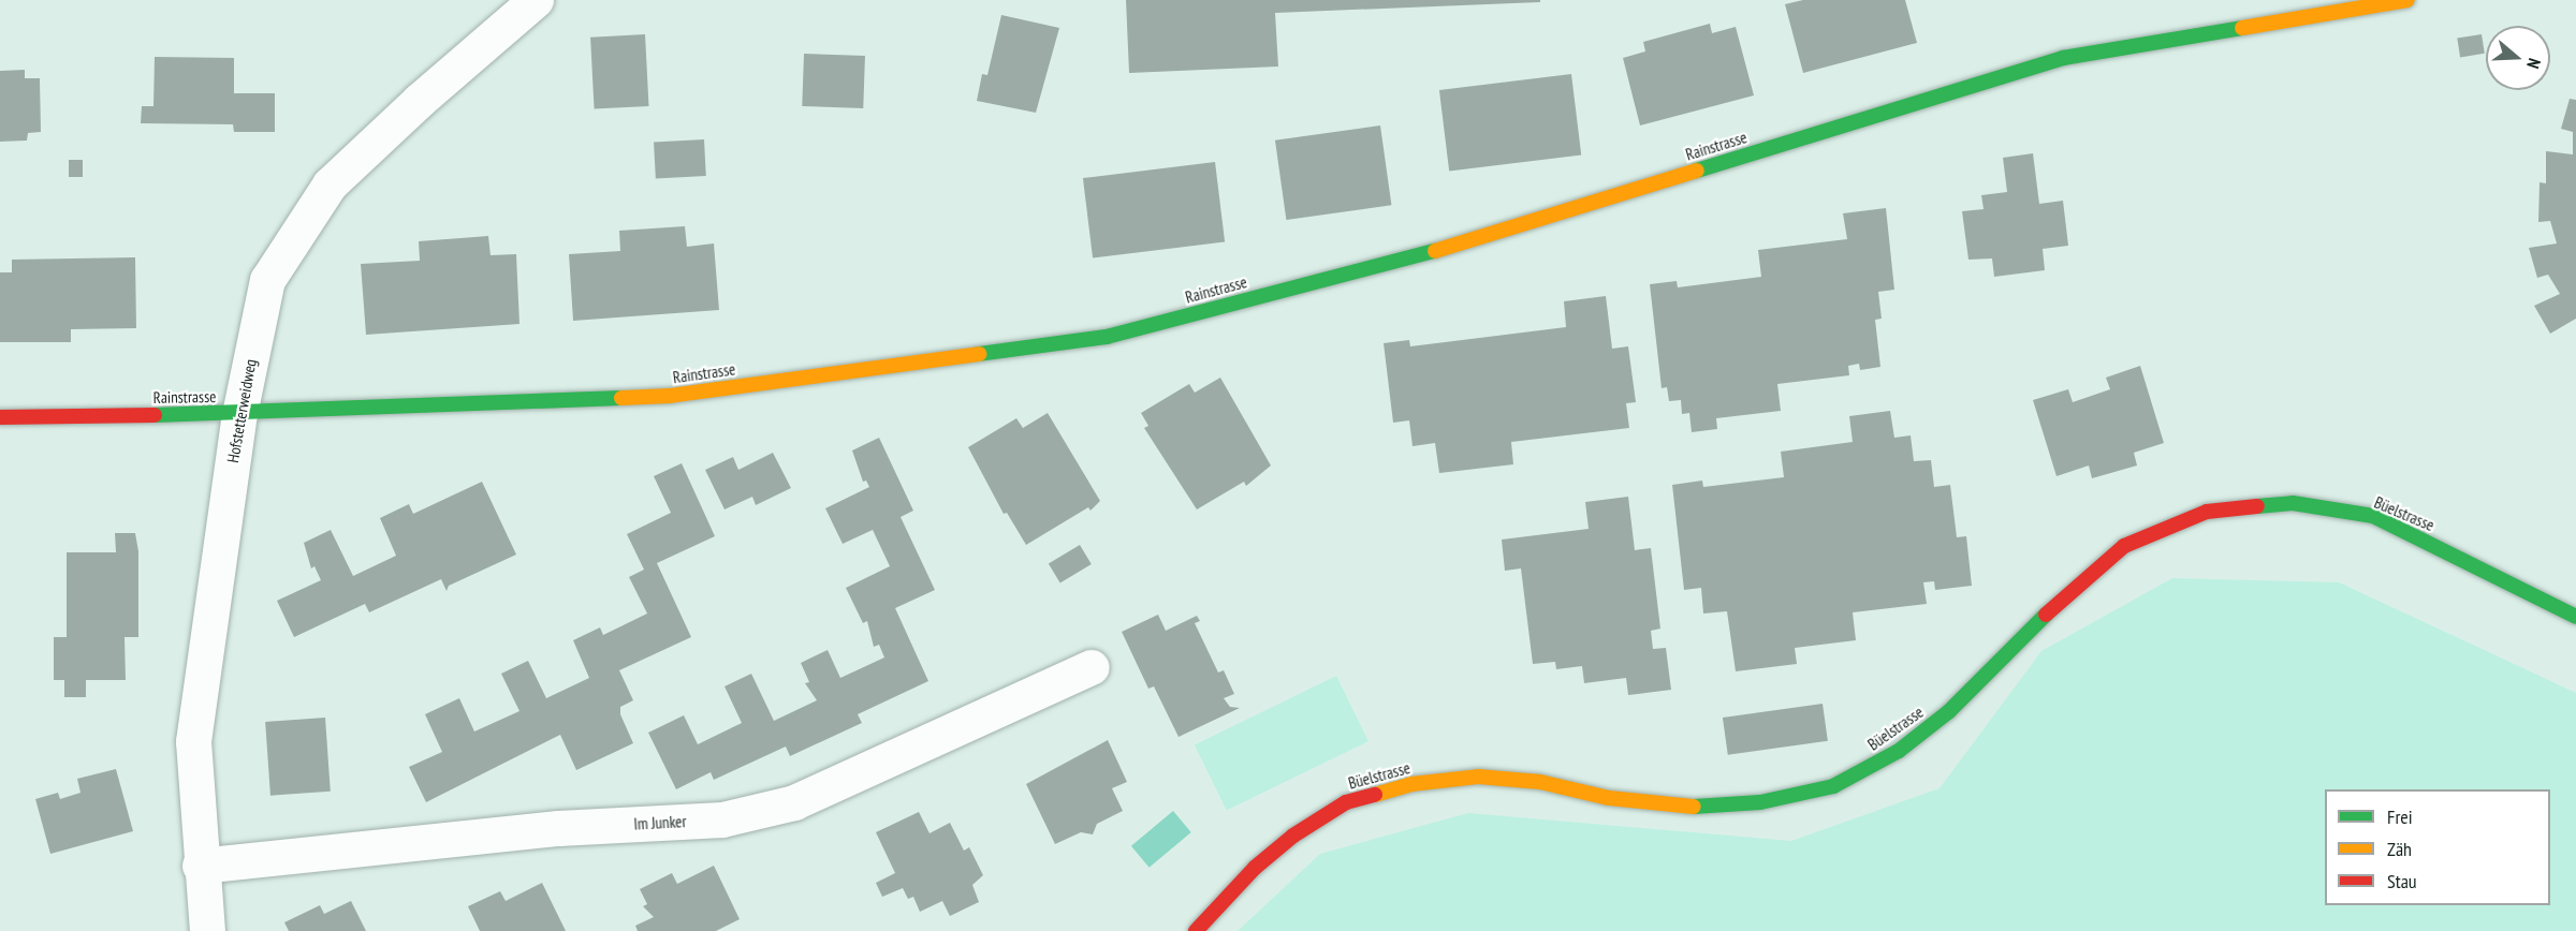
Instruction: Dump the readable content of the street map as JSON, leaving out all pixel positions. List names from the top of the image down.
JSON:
{
  "streets": {
    "street": [
      "Rainstrasse",
      "Hofstetterweidweg",
      "Büelstrasse",
      "Im Junker"
    ]
  },
  "crossings": [
    ["Rainstrasse", "Hofstetterweidweg"],
    ["Hofstetterweidweg", "Im Junker"]
  ],
  "legend": ["Frei", "Zäh", "Stau"],
  "north": "right"
}
